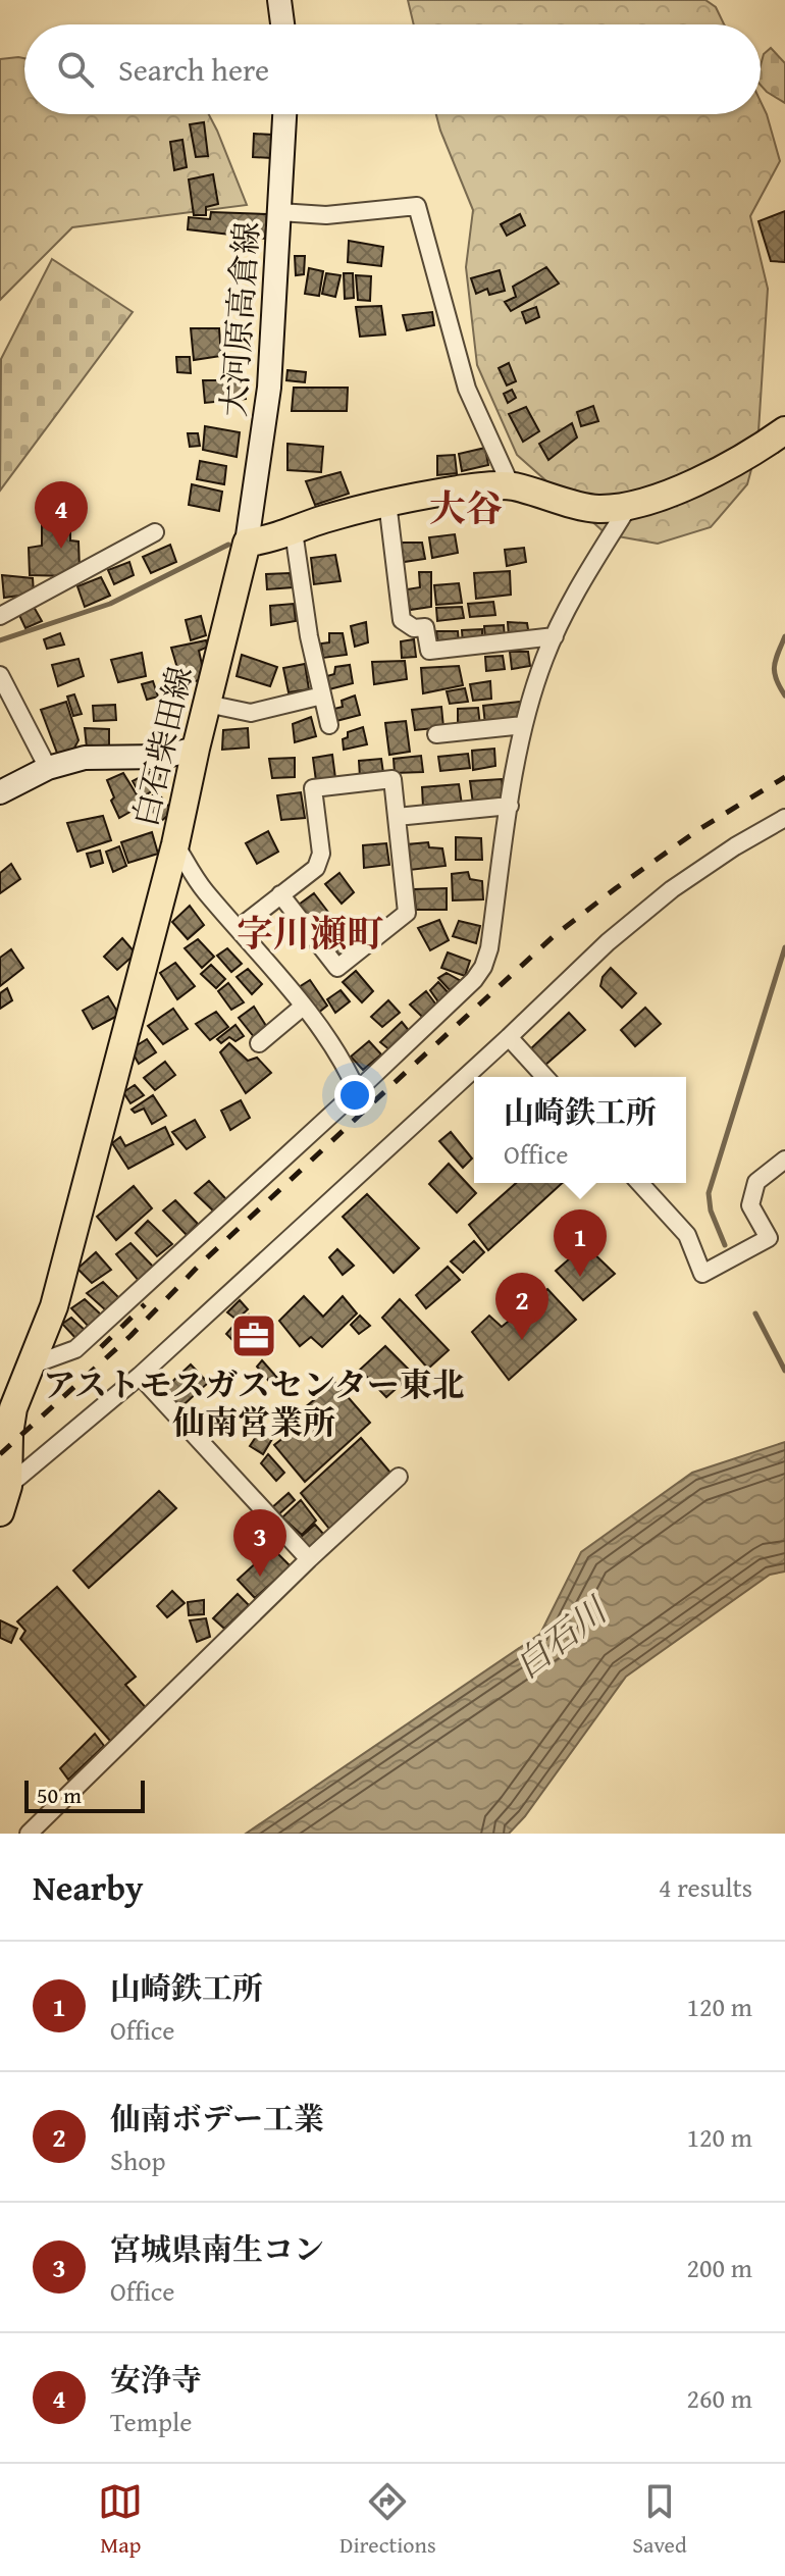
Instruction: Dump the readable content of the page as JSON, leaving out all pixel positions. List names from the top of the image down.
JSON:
{
  "streets": {
    "main road": ["大河原高倉線", "白石柴田線"]
  },
  "crossings": [
    ["大河原高倉線", "白石柴田線"]
  ],
  "districts": ["大谷", "字川瀬町"],
  "water": ["白石川"],
  "places": {
    "office": ["アストモスガスセンター東北 仙南営業所"]
  },
  "scale_bar": "50 m",
  "page": {
    "search": "Search here",
    "pins": [
      "4",
      "1",
      "2",
      "3"
    ],
    "popup": ["山崎鉄工所", "Office"],
    "scale": "50 m",
    "heading": ["Nearby", "4 results"],
    "list": [
      {
        "mark": "1",
        "name": "山崎鉄工所",
        "note": "Office",
        "value": "120 m"
      },
      {
        "mark": "2",
        "name": "仙南ボデー工業",
        "note": "Shop",
        "value": "120 m"
      },
      {
        "mark": "3",
        "name": "宮城県南生コン",
        "note": "Office",
        "value": "200 m"
      },
      {
        "mark": "4",
        "name": "安浄寺",
        "note": "Temple",
        "value": "260 m"
      }
    ],
    "nav": ["Map", "Directions", "Saved"]
  }
}
